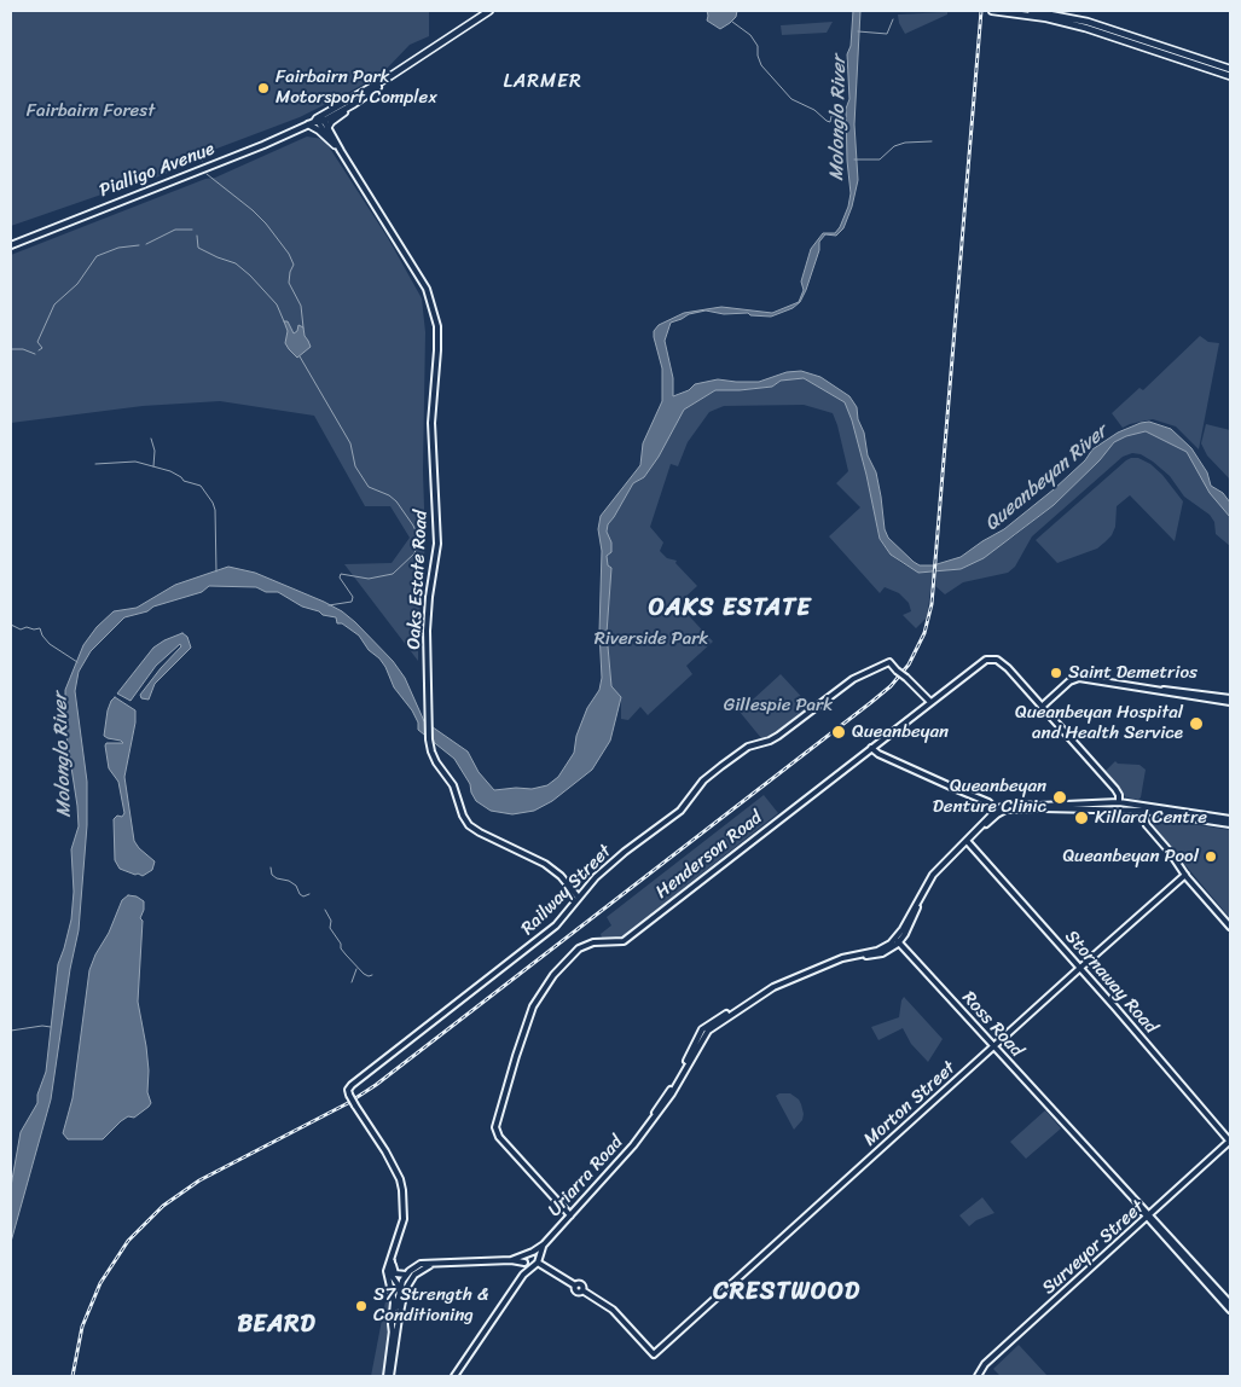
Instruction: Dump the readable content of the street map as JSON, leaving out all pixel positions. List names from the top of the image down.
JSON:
{
  "streets": {
    "main road": ["Pialligo Avenue"],
    "street": [
      "Oaks Estate Road",
      "Henderson Road",
      "Railway Street",
      "Stornaway Road",
      "Ross Road",
      "Morton Street",
      "Uriarra Road",
      "Surveyor Street"
    ]
  },
  "crossings": [
    ["Pialligo Avenue", "Oaks Estate Road"],
    ["Oaks Estate Road", "Railway Street"],
    ["Henderson Road", "Railway Street"],
    ["Henderson Road", "Uriarra Road"],
    ["Stornaway Road", "Morton Street"],
    ["Stornaway Road", "Surveyor Street"],
    ["Ross Road", "Morton Street"],
    ["Ross Road", "Uriarra Road"],
    ["Ross Road", "Surveyor Street"],
    ["Morton Street", "Uriarra Road"]
  ],
  "districts": [
    "LARMER",
    "OAKS ESTATE",
    "CRESTWOOD",
    "BEARD"
  ],
  "water": ["Molonglo River", "Queanbeyan River"],
  "parks": ["Fairbairn Forest", "Riverside Park", "Gillespie Park"],
  "places": [
    "Fairbairn Park Motorsport Complex",
    "Saint Demetrios",
    "Queanbeyan Hospital and Health Service",
    "Queanbeyan",
    "Queanbeyan Denture Clinic",
    "Killard Centre",
    "Queanbeyan Pool",
    "S7 Strength & Conditioning"
  ]
}
